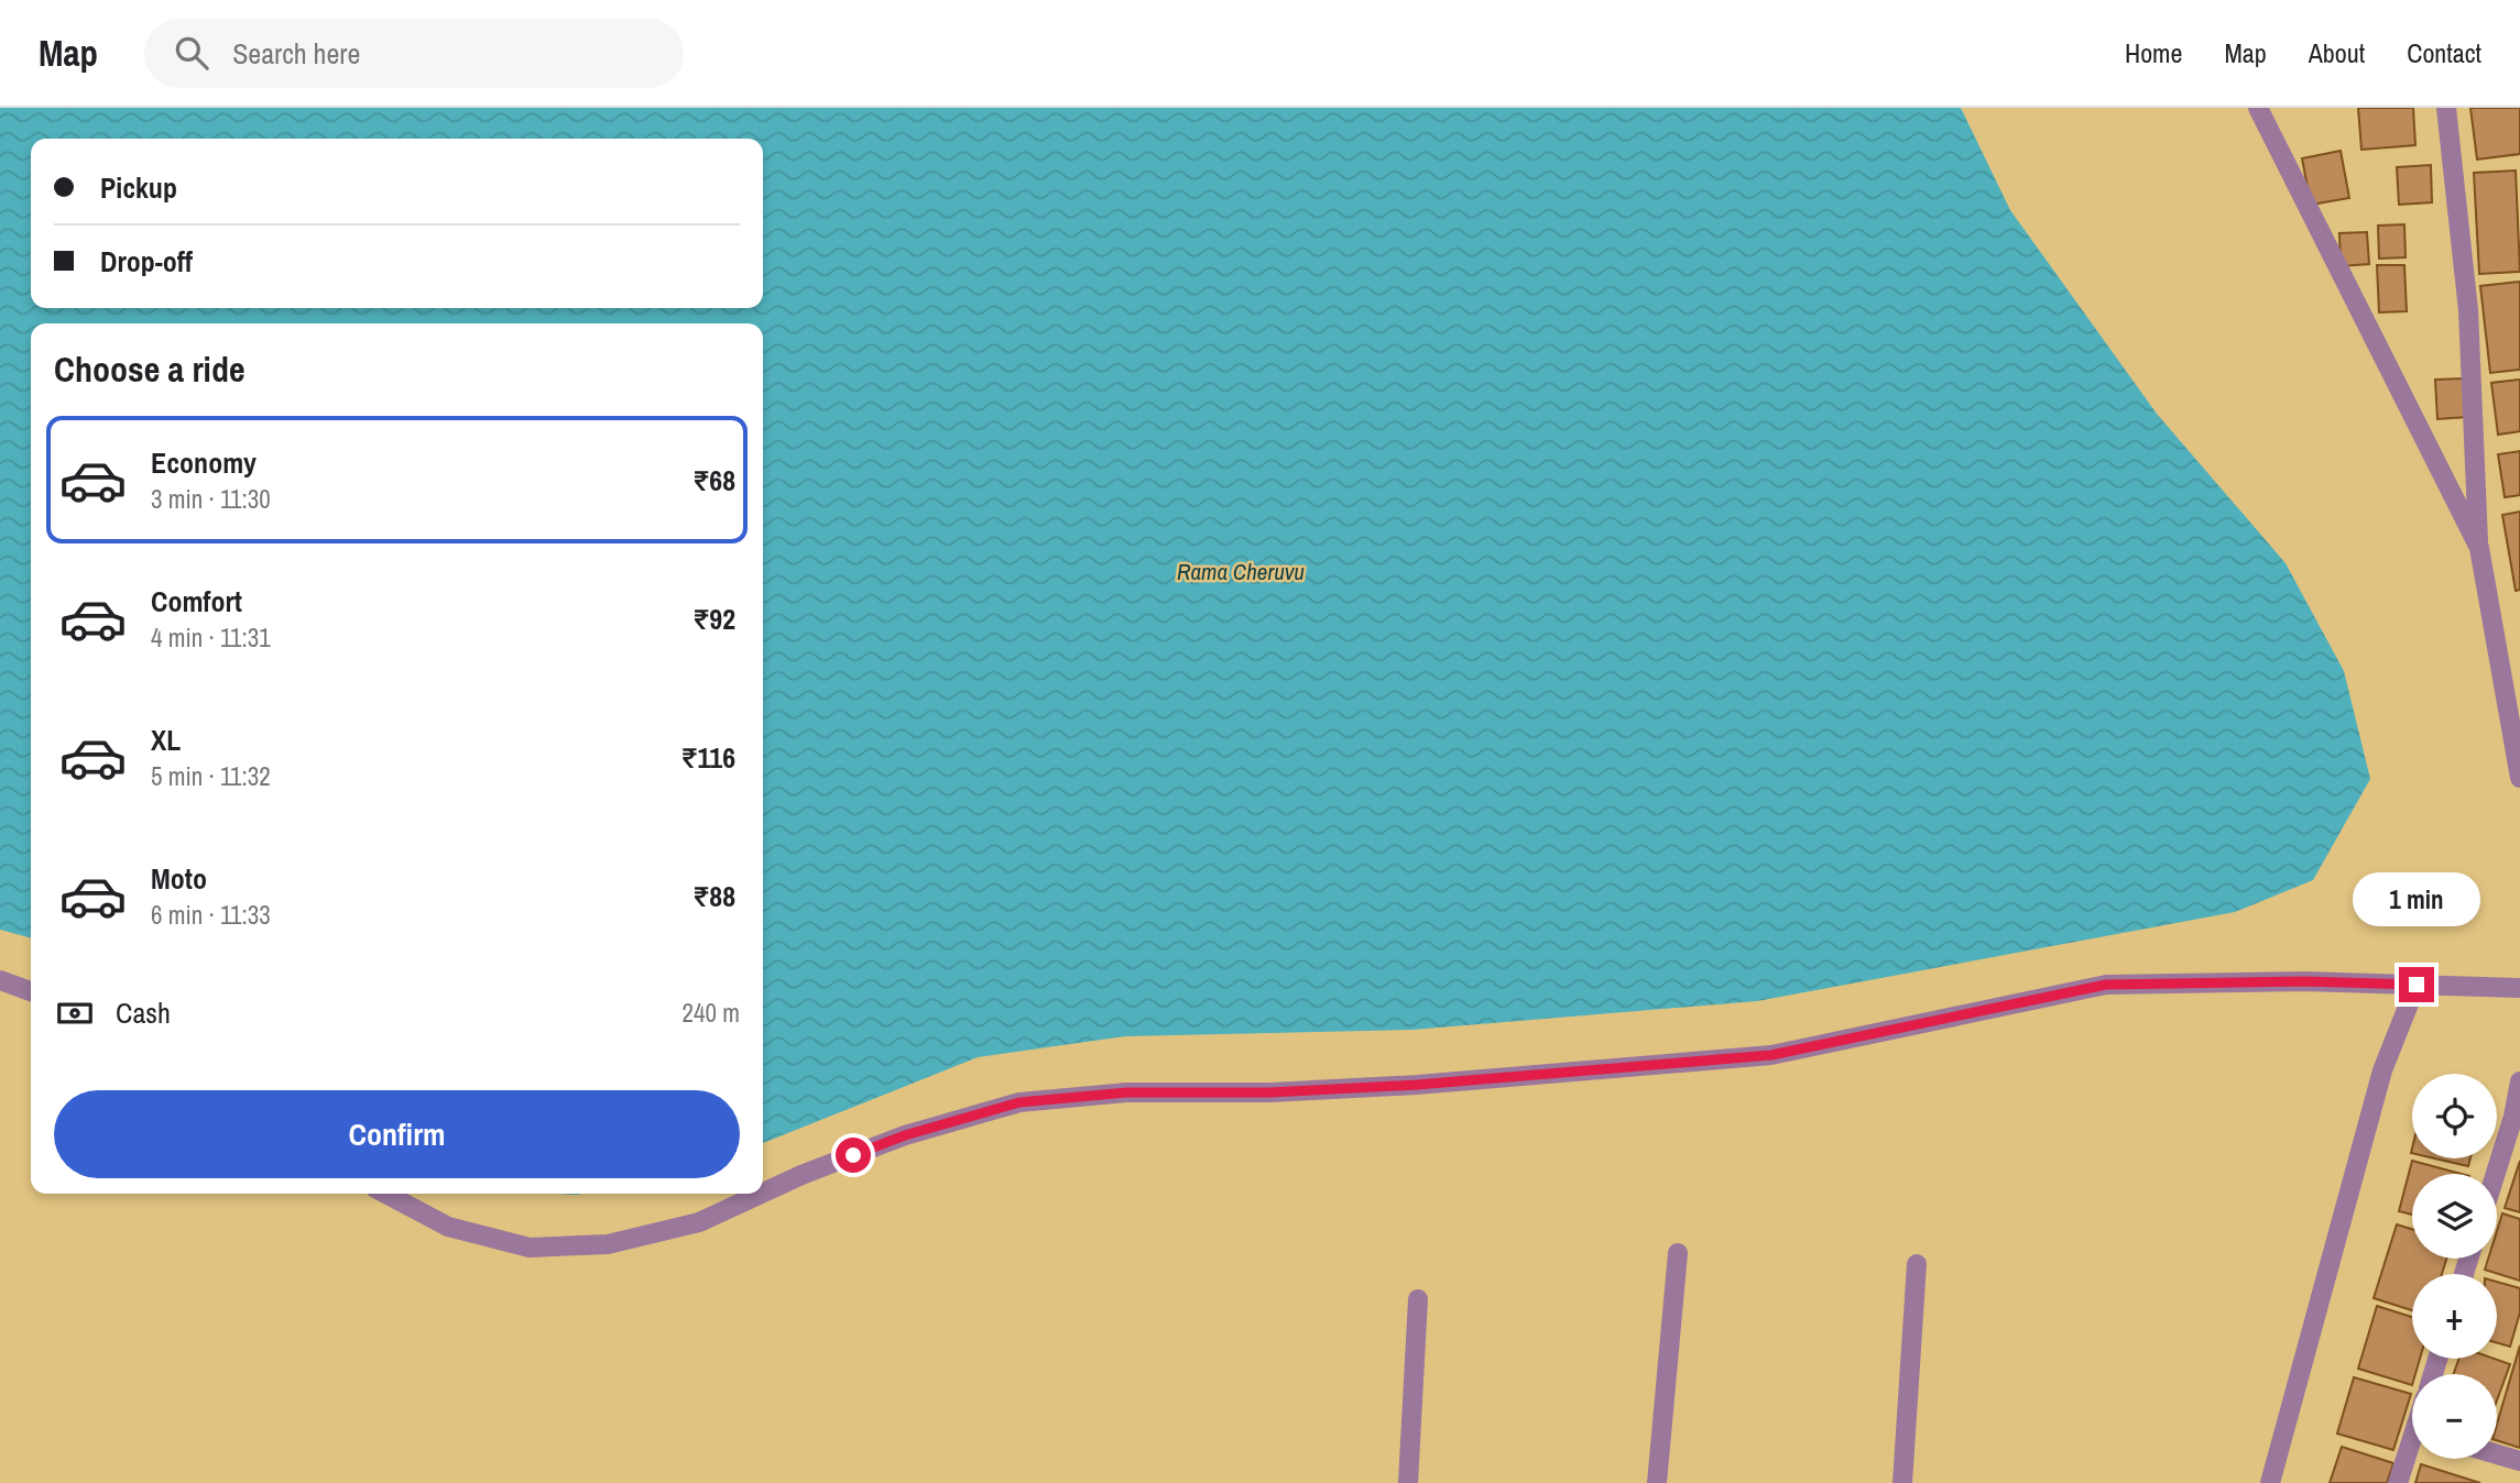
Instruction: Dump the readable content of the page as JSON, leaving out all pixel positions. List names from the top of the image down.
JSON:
{
  "water": ["Rama Cheruvu"],
  "page": {
    "header": "Map",
    "search": "Search here",
    "nav": [
      "Home",
      "Map",
      "About",
      "Contact"
    ],
    "banner": ["Pickup", "Drop-off"],
    "heading": "Choose a ride",
    "list": [
      {
        "name": "Economy",
        "note": "3 min · 11:30",
        "value": "₹68"
      },
      {
        "name": "Comfort",
        "note": "4 min · 11:31",
        "value": "₹92"
      },
      {
        "name": "XL",
        "note": "5 min · 11:32",
        "value": "₹116"
      },
      {
        "name": "Moto",
        "note": "6 min · 11:33",
        "value": "₹88"
      }
    ],
    "bubble": "1 min",
    "pay": ["Cash", "240 m"],
    "map_buttons": ["+", "−"],
    "buttons": "Confirm"
  }
}
